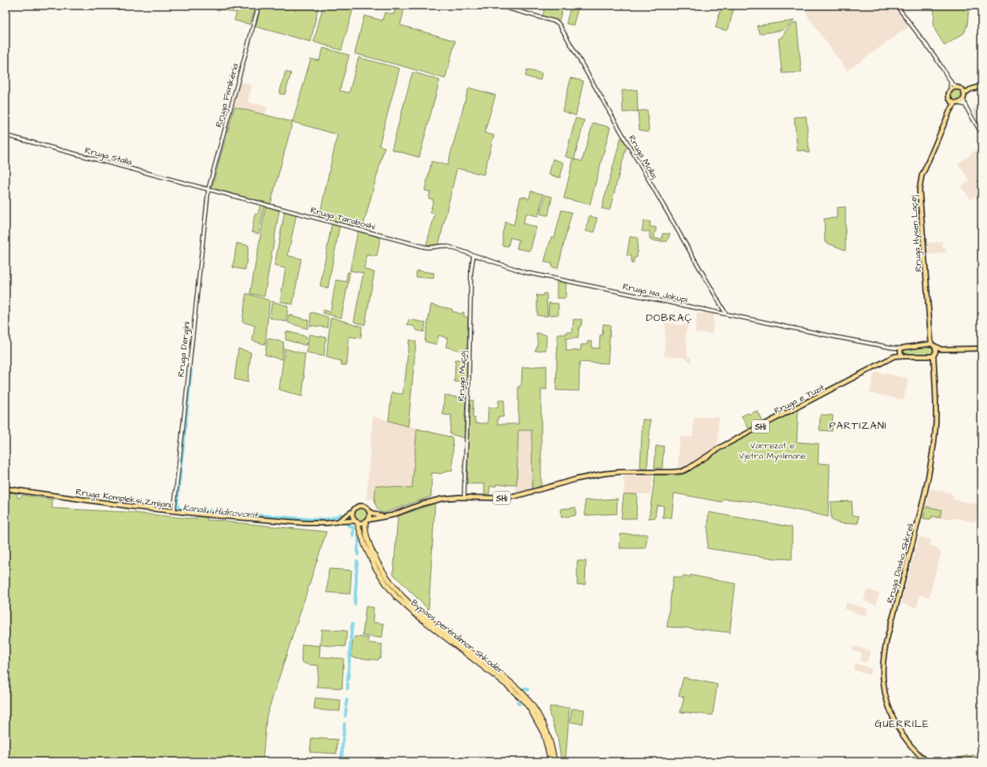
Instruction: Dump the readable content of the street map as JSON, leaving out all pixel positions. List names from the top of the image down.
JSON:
{
  "streets": {
    "highway": ["Bypass perëndimor Shkodër"],
    "main road": [
      "Rruga Hysen Laçej",
      "Rruga e Tuzit",
      "SH1",
      "Rruga Kompleksi Zmijani",
      "Rruga Dasho Shkreli"
    ],
    "street": [
      "Rruga Fisnikëria",
      "Rruga Stalla",
      "Rruga Mollaj",
      "Rruga Taraboshi",
      "Rruga Isa Jakupi",
      "Rruga Dergjini",
      "Rruga Muçaj"
    ]
  },
  "crossings": [
    ["Rruga Fisnikëria", "Rruga Stalla"],
    ["Rruga Fisnikëria", "Rruga Taraboshi"],
    ["Rruga Fisnikëria", "Rruga Dergjini"],
    ["Rruga Stalla", "Rruga Taraboshi"],
    ["Rruga Stalla", "Rruga Dergjini"],
    ["Rruga Mollaj", "Rruga Isa Jakupi"],
    ["Rruga Taraboshi", "Rruga Isa Jakupi"],
    ["Rruga Taraboshi", "Rruga Dergjini"],
    ["Rruga Taraboshi", "Rruga Muçaj"],
    ["Rruga Isa Jakupi", "Rruga Muçaj"],
    ["Rruga Isa Jakupi", "SH1"],
    ["Rruga Dergjini", "Rruga Kompleksi Zmijani"],
    ["Rruga Muçaj", "Rruga e Tuzit"],
    ["Rruga Muçaj", "SH1"],
    ["Rruga e Tuzit", "SH1"],
    ["SH1", "Rruga Kompleksi Zmijani"],
    ["SH1", "Rruga Dasho Shkreli"],
    ["SH1", "Bypass perëndimor Shkodër"],
    ["Rruga Kompleksi Zmijani", "Bypass perëndimor Shkodër"]
  ],
  "districts": ["DOBRAÇ", "PARTIZANI", "GUERRILE"],
  "water": ["Kanali i Hidrovorit"],
  "parks": ["Varrezat e Vjetra Myslimane"]
}
